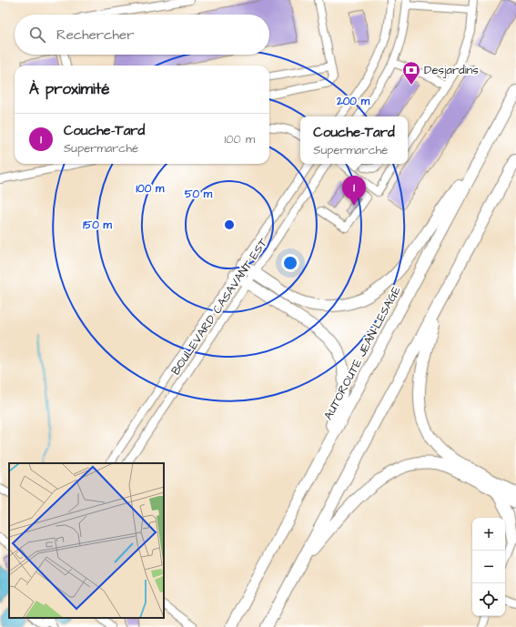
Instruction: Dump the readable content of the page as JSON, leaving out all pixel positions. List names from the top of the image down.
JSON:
{
  "streets": {
    "highway": ["AUTOROUTE JEAN-LESAGE"],
    "street": ["BOULEVARD CASAVANT EST"]
  },
  "places": {
    "bank": ["Desjardins"]
  },
  "page": {
    "search": "Rechercher",
    "heading": "À proximité",
    "list": [
      {
        "mark": "1",
        "name": "Couche-Tard",
        "note": "Supermarché",
        "value": "100 m"
      }
    ],
    "popup": ["Couche-Tard", "Supermarché"],
    "pins": "1",
    "map_buttons": ["+", "−"]
  },
  "rings": [
    "200 m",
    "100 m",
    "50 m",
    "150 m"
  ]
}
